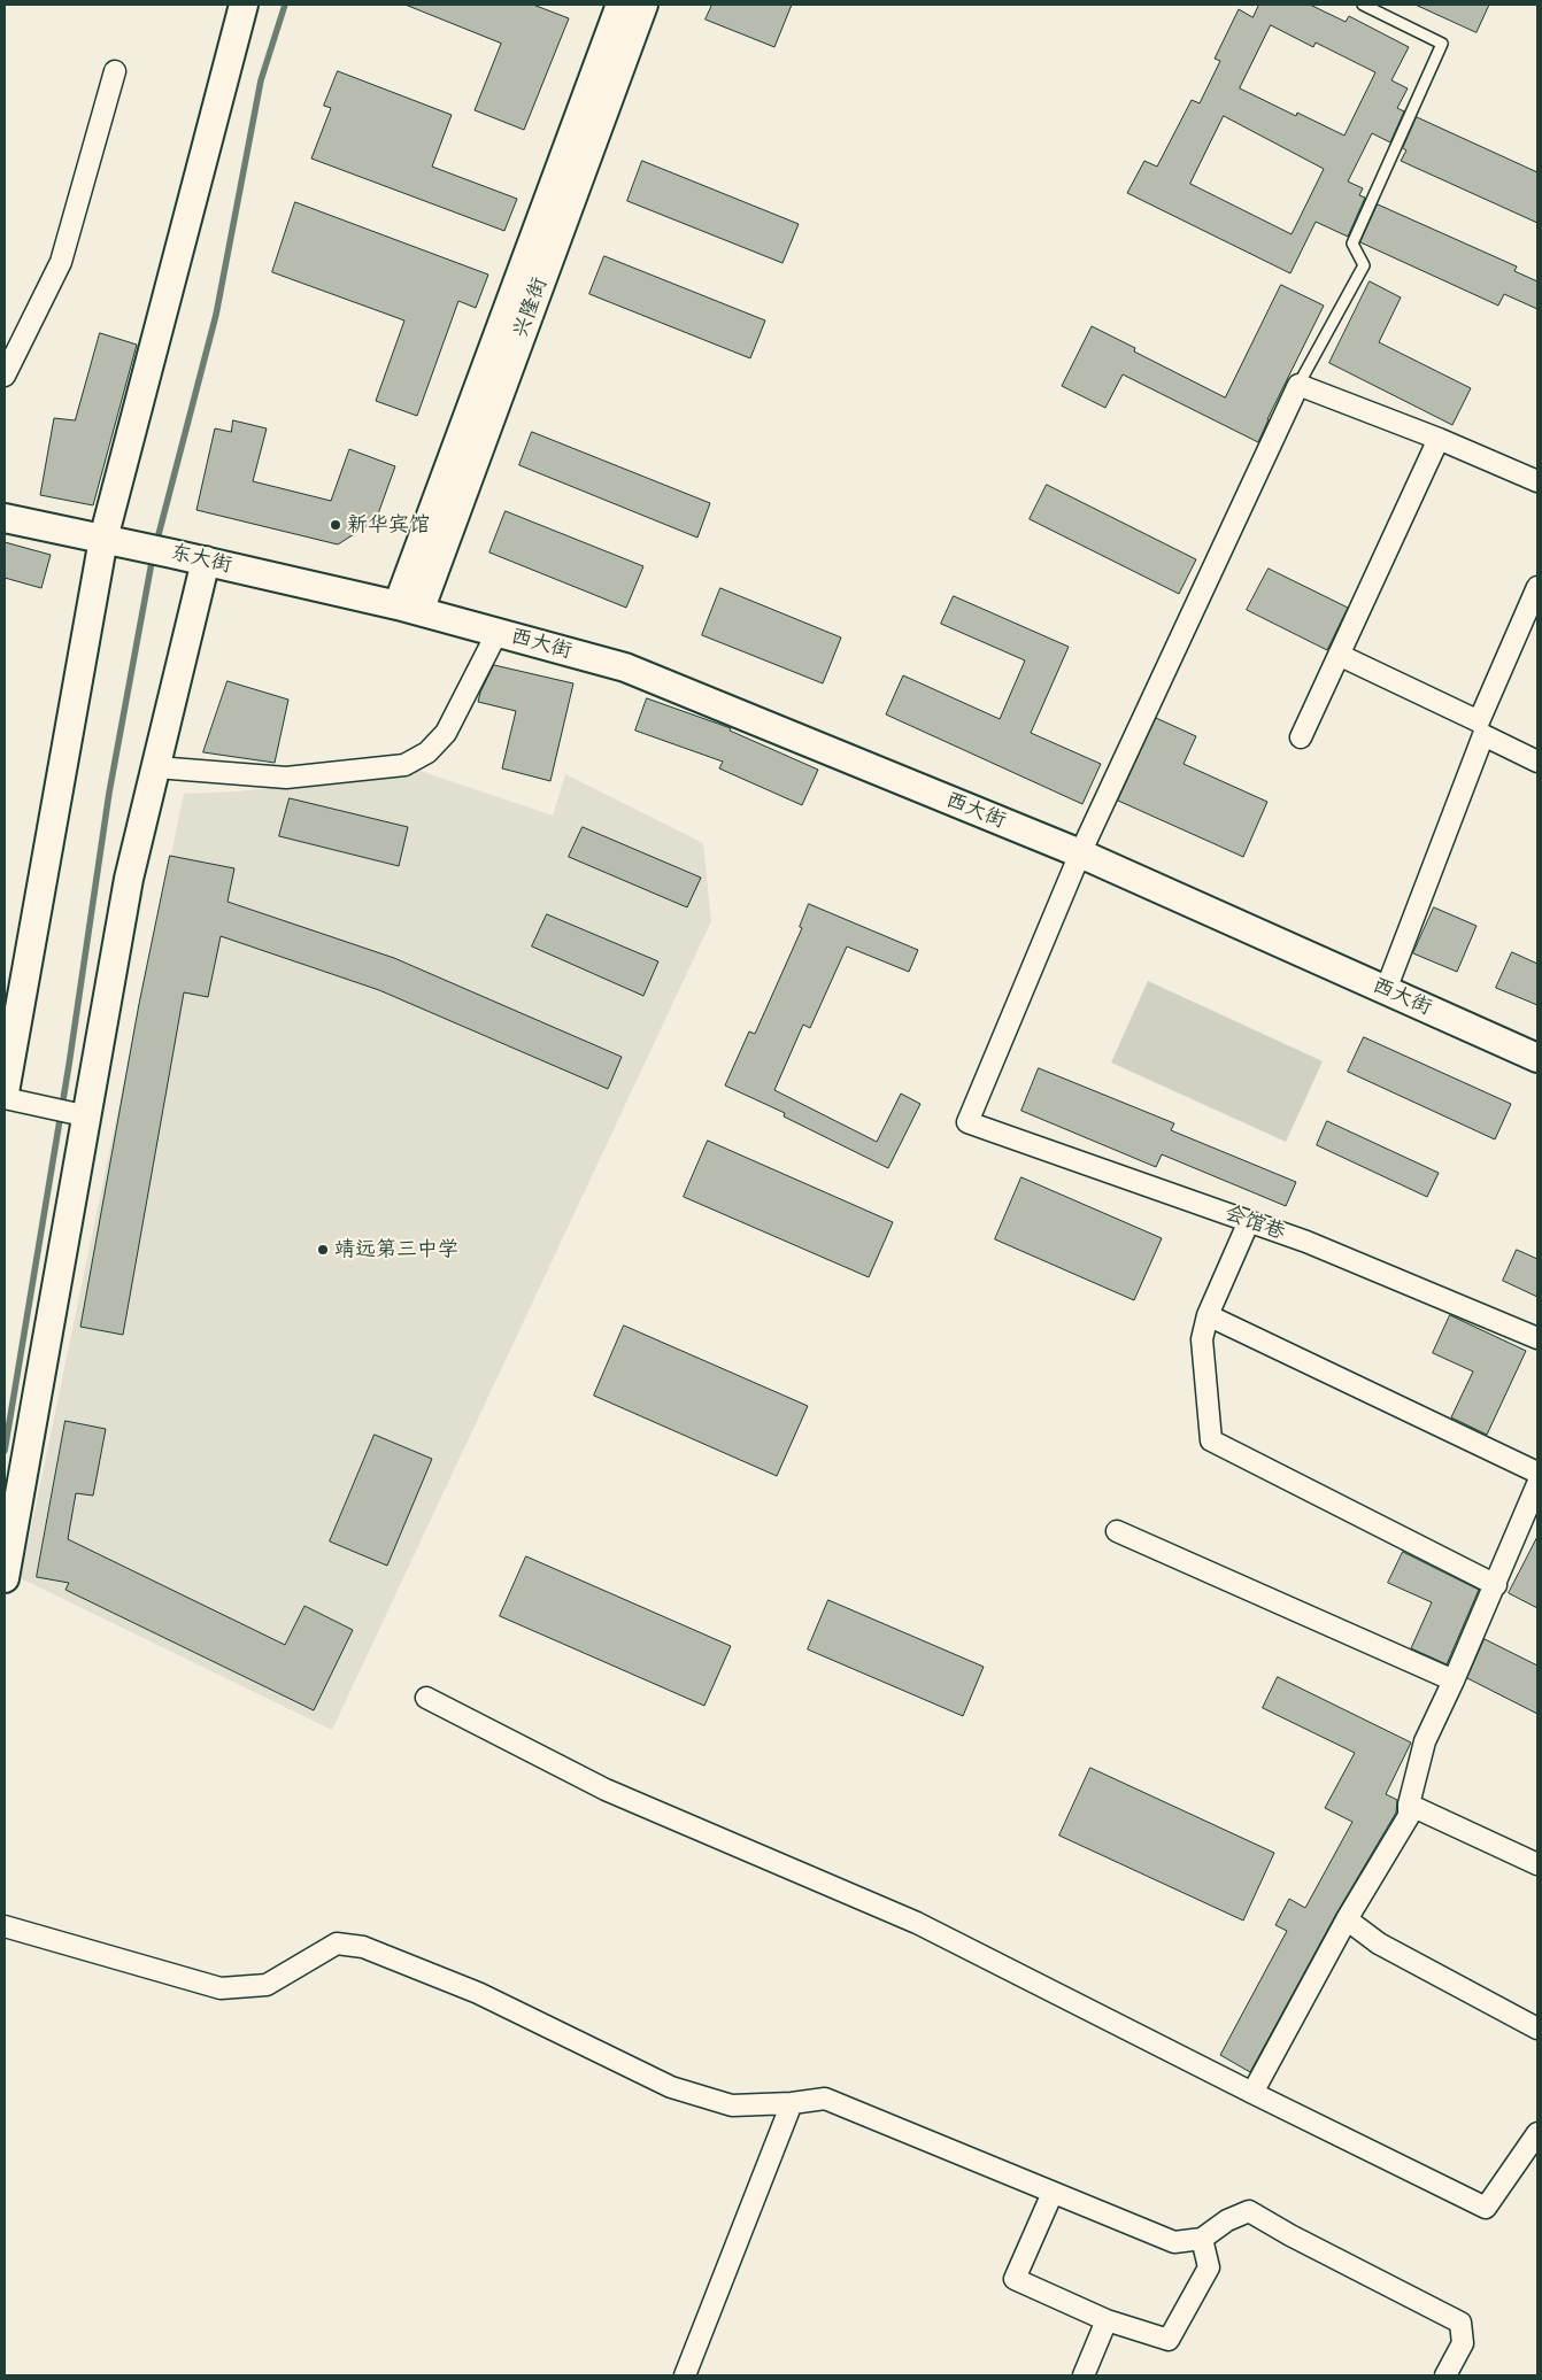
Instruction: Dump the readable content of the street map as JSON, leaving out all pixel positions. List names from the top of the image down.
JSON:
{
  "streets": {
    "main road": ["兴隆街", "东大街", "西大街"],
    "street": ["会馆巷"]
  },
  "crossings": [
    ["兴隆街", "东大街"],
    ["兴隆街", "西大街"],
    ["东大街", "西大街"],
    ["西大街", "会馆巷"]
  ],
  "places": ["新华宾馆", "靖远第三中学"]
}
